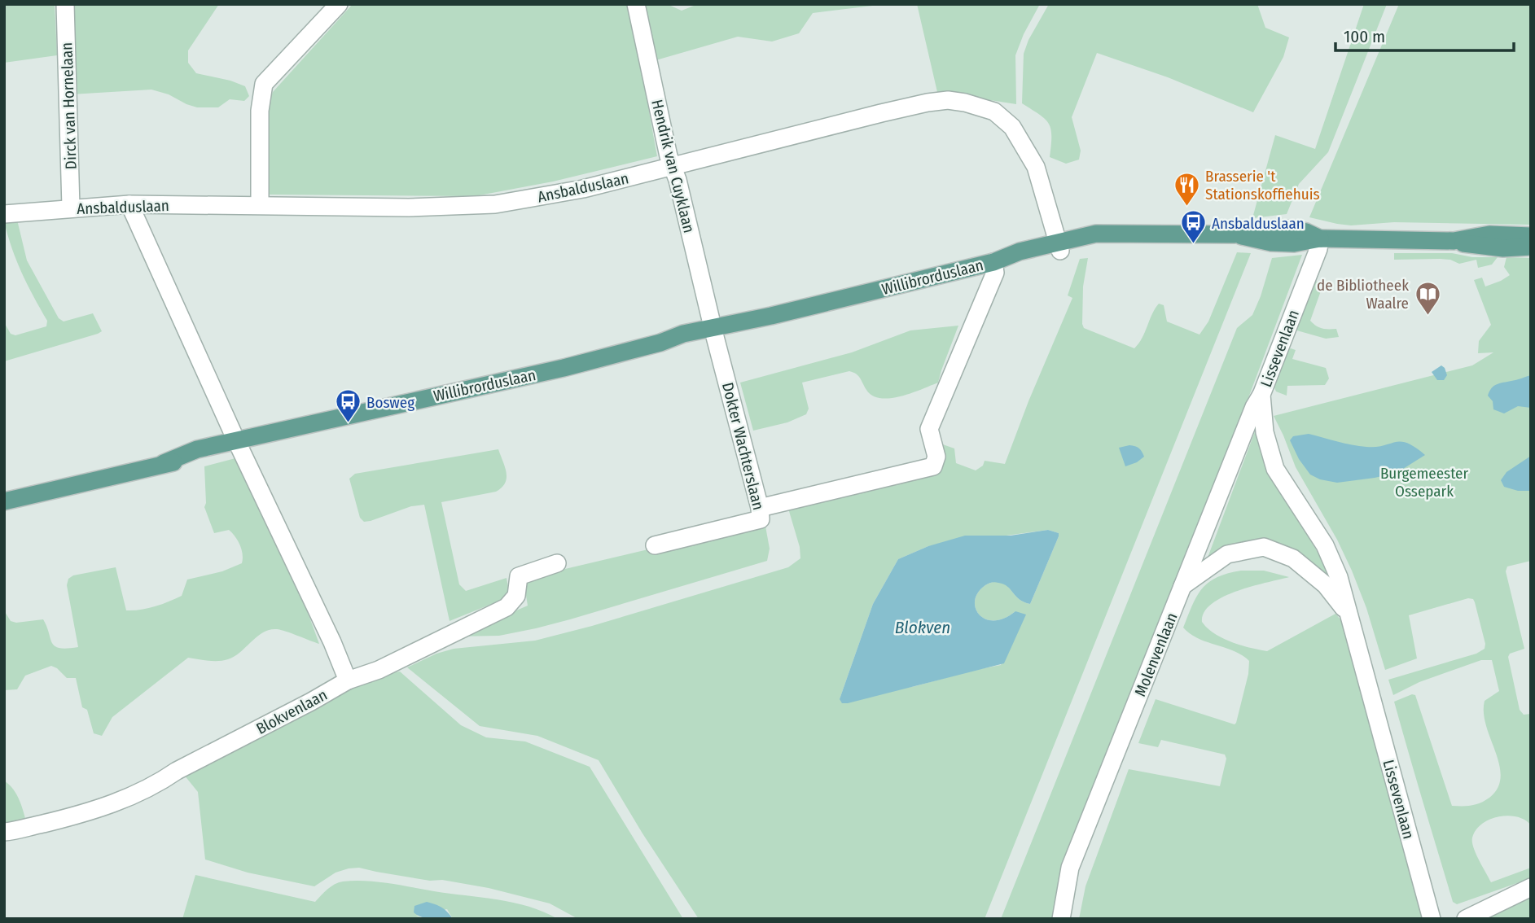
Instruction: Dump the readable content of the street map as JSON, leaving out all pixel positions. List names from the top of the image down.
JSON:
{
  "streets": {
    "main road": ["Willibrorduslaan"],
    "street": [
      "Dirck van Hornelaan",
      "Hendrik van Cuyklaan",
      "Ansbalduslaan",
      "Lissevenlaan",
      "Dokter Wachterslaan",
      "Molenvenlaan",
      "Blokvenlaan"
    ]
  },
  "crossings": [
    ["Dirck van Hornelaan", "Ansbalduslaan"],
    ["Hendrik van Cuyklaan", "Ansbalduslaan"],
    ["Hendrik van Cuyklaan", "Willibrorduslaan"],
    ["Hendrik van Cuyklaan", "Dokter Wachterslaan"],
    ["Ansbalduslaan", "Willibrorduslaan"],
    ["Willibrorduslaan", "Lissevenlaan"],
    ["Willibrorduslaan", "Dokter Wachterslaan"],
    ["Lissevenlaan", "Molenvenlaan"]
  ],
  "water": ["Blokven"],
  "parks": ["Burgemeester Ossepark"],
  "places": {
    "restaurant": ["Brasserie 't Stationskoffiehuis"],
    "bus stop": ["Ansbalduslaan", "Bosweg"],
    "library": ["de Bibliotheek Waalre"]
  },
  "scale_bar": "100 m"
}
